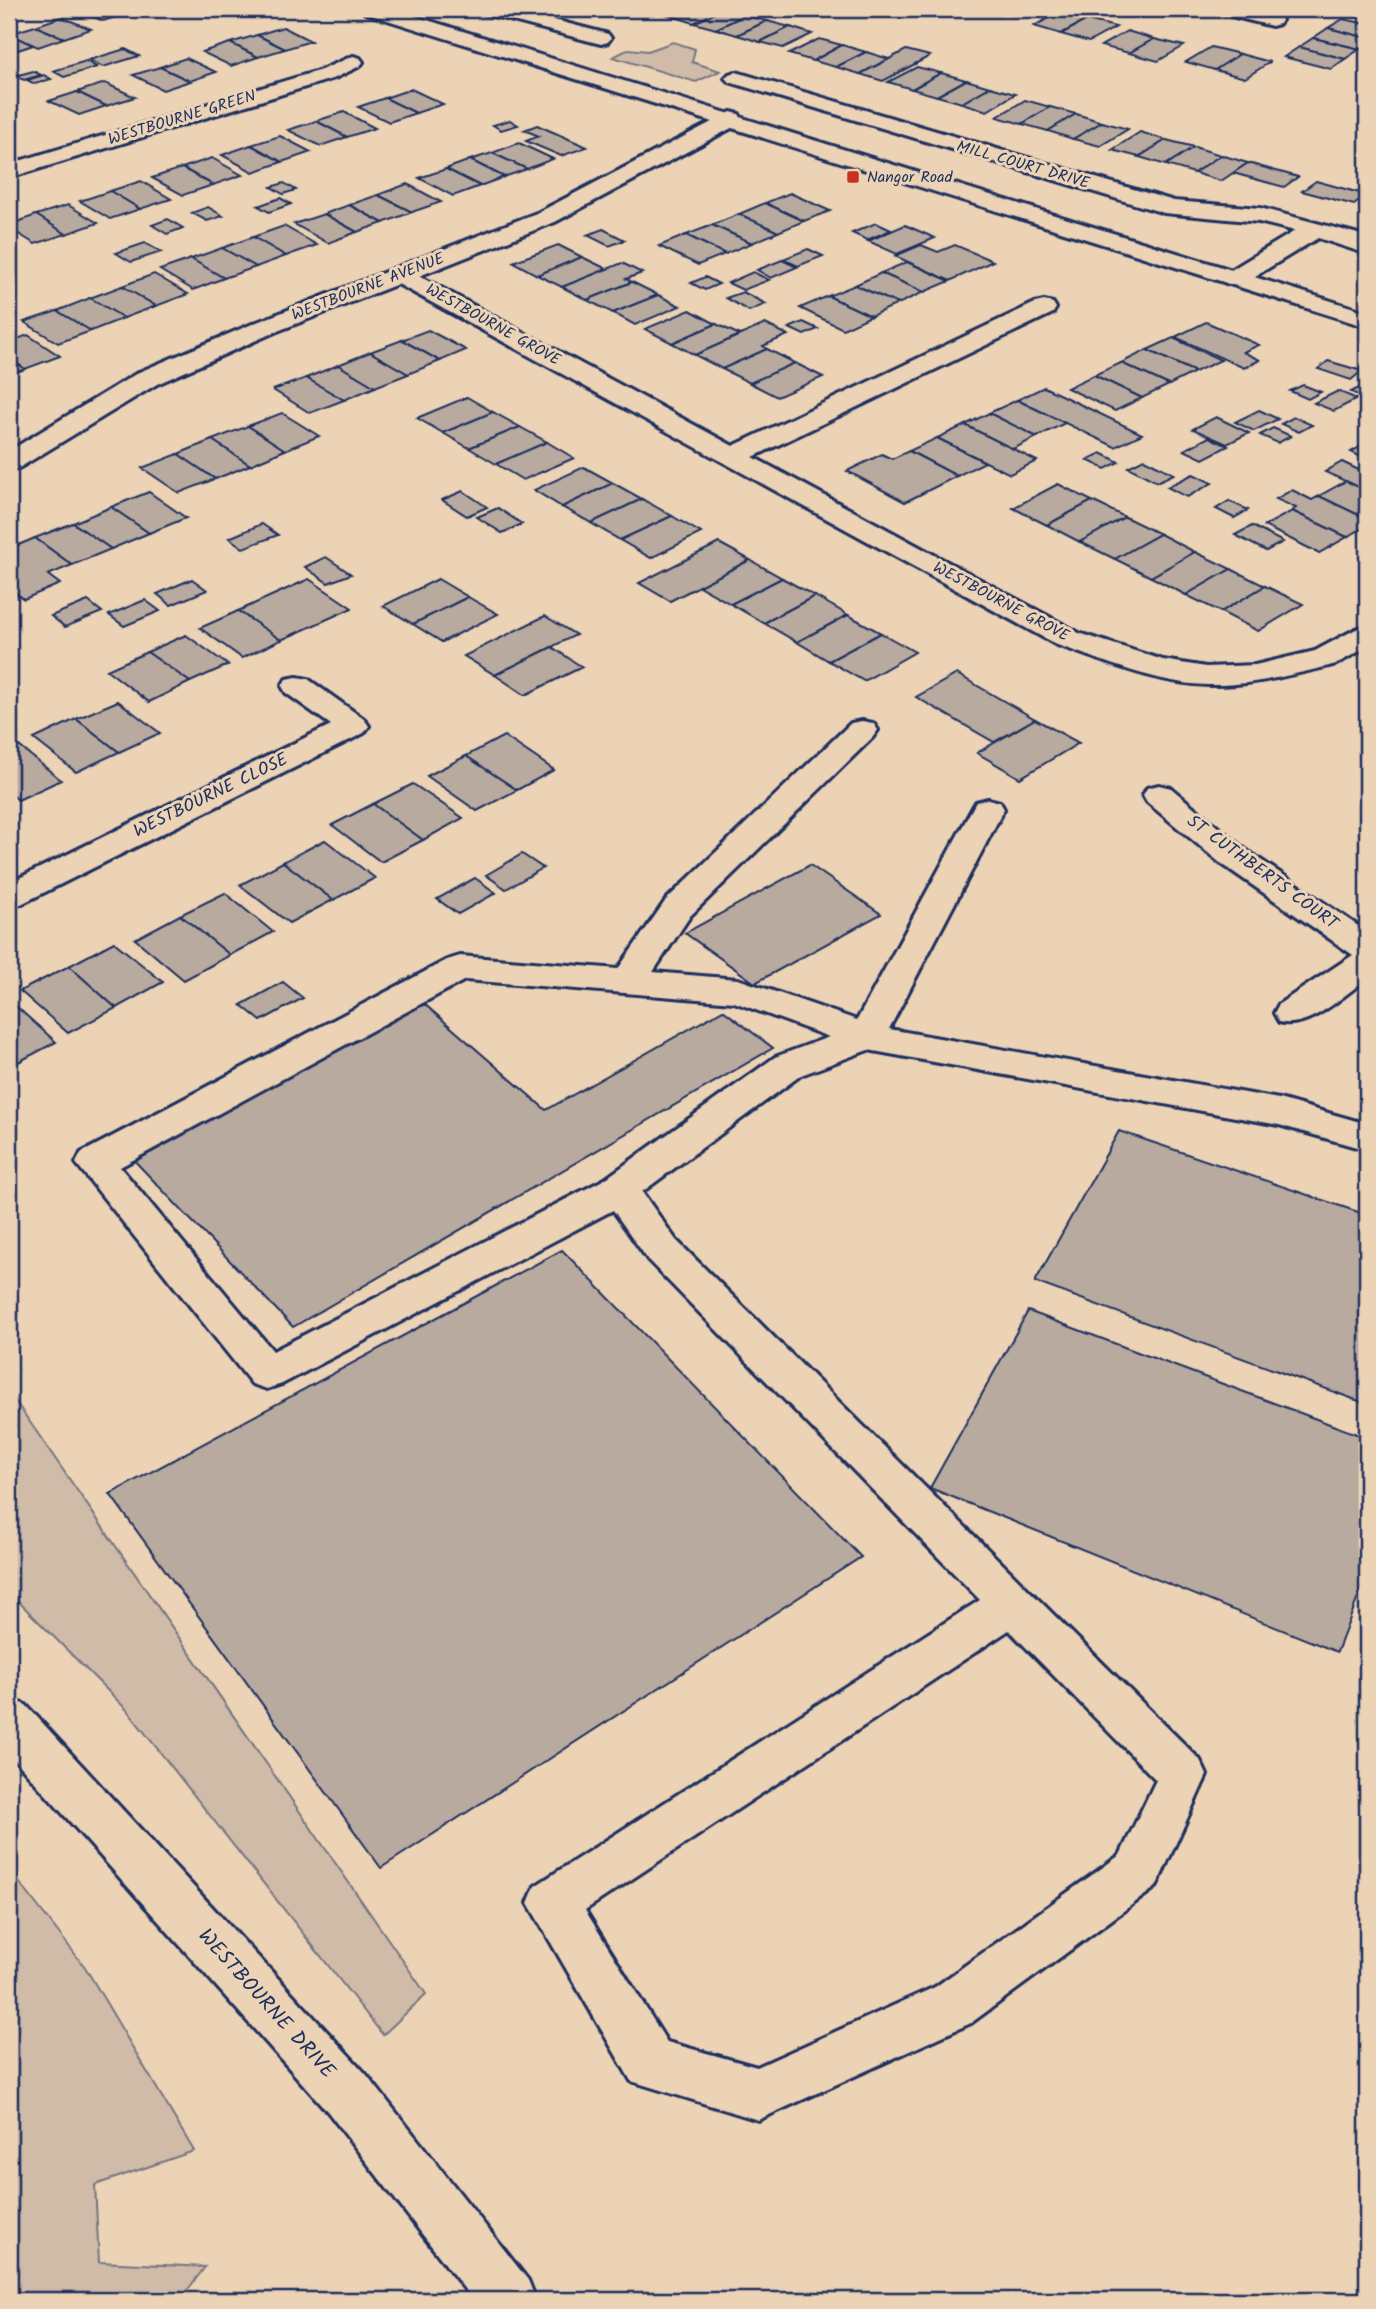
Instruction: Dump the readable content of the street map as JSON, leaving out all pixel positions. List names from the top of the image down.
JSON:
{
  "streets": {
    "street": [
      "WESTBOURNE GREEN",
      "MILL COURT DRIVE",
      "WESTBOURNE AVENUE",
      "WESTBOURNE GROVE",
      "WESTBOURNE CLOSE",
      "ST CUTHBERTS COURT",
      "WESTBOURNE DRIVE"
    ]
  },
  "crossings": [
    ["WESTBOURNE AVENUE", "WESTBOURNE GROVE"]
  ],
  "places": {
    "transit": ["Nangor Road"]
  }
}
